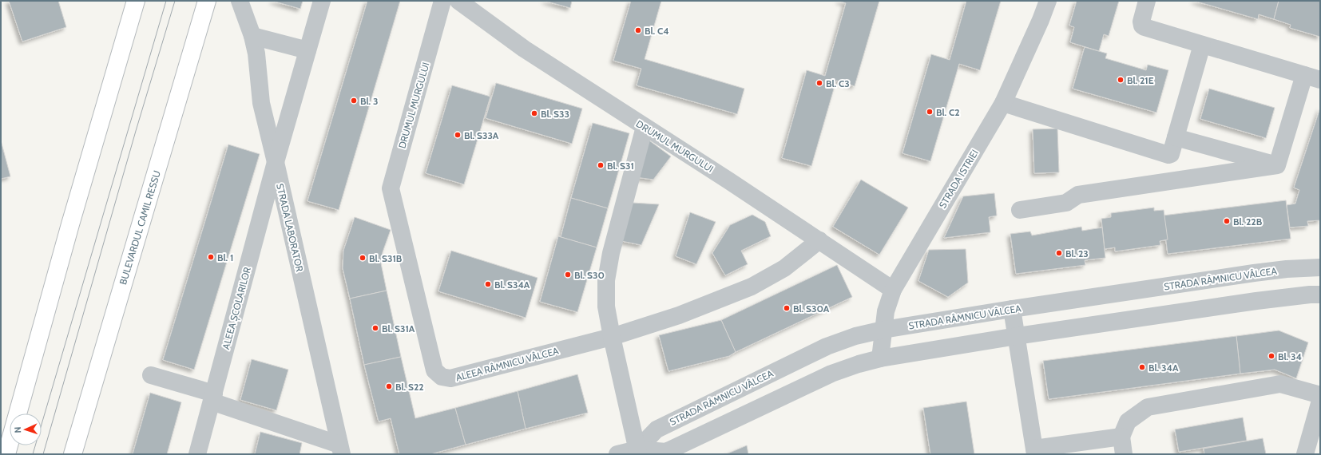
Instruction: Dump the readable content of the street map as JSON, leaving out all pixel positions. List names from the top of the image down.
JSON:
{
  "streets": {
    "main road": ["BULEVARDUL CAMIL RESSU"],
    "street": [
      "DRUMUL MURGULUI",
      "STRADA ISTRIEI",
      "STRADA LABORATOR",
      "STRADA RÂMNICU VÂLCEA",
      "ALEEA ȘCOLARILOR",
      "ALEEA RÂMNICU VÂLCEA"
    ]
  },
  "crossings": [
    ["DRUMUL MURGULUI", "STRADA ISTRIEI"],
    ["DRUMUL MURGULUI", "ALEEA RÂMNICU VÂLCEA"],
    ["STRADA ISTRIEI", "STRADA RÂMNICU VÂLCEA"],
    ["STRADA LABORATOR", "ALEEA ȘCOLARILOR"]
  ],
  "places": [
    "Bl. C4",
    "Bl. 21E",
    "Bl. C3",
    "Bl. 3",
    "Bl. C2",
    "Bl. S33",
    "Bl. S33A",
    "Bl. S31",
    "Bl. 22B",
    "Bl. 23",
    "Bl. 1",
    "Bl. S31B",
    "Bl. S30",
    "Bl. S34A",
    "Bl. S30A",
    "Bl. S31A",
    "Bl. 34",
    "Bl. 34A",
    "Bl. S22"
  ],
  "north": "left"
}
